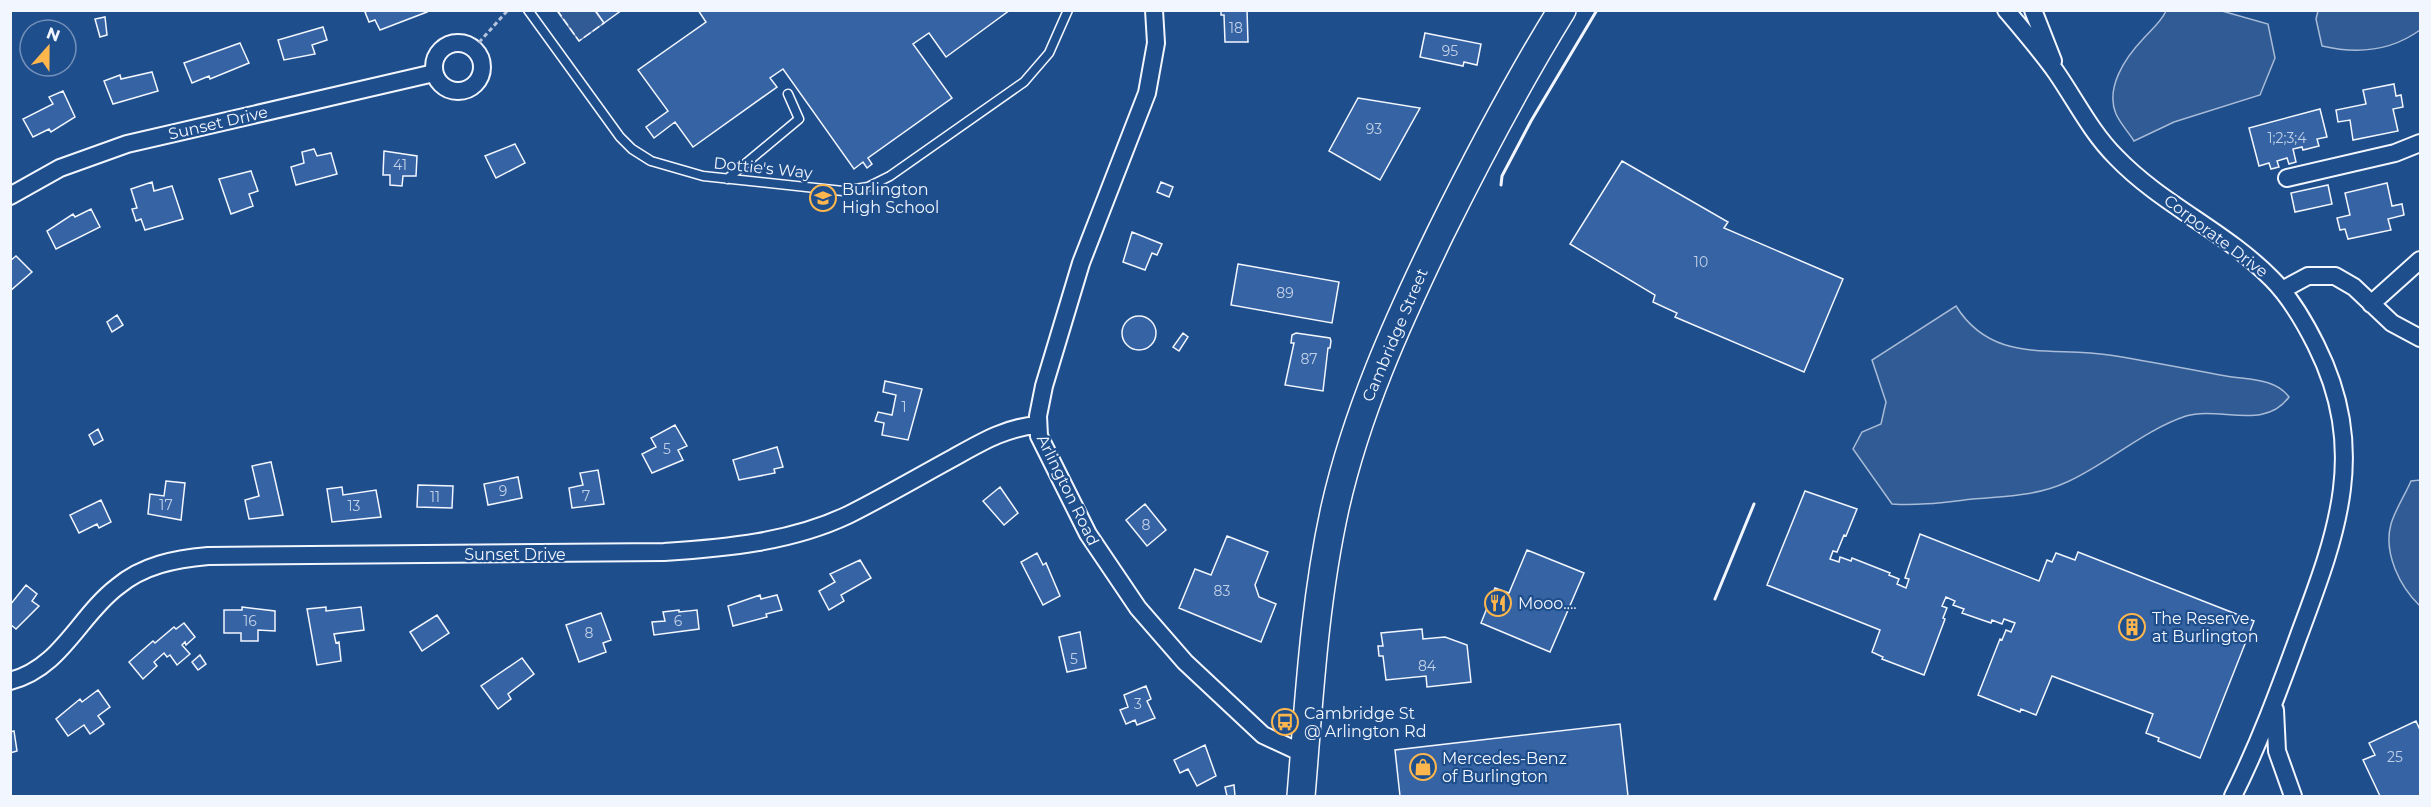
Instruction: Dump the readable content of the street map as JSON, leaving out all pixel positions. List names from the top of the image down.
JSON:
{
  "streets": {
    "main road": ["Cambridge Street"],
    "street": ["Sunset Drive", "Corporate Drive", "Arlington Road"],
    "lane": ["Dottie's Way"]
  },
  "crossings": [
    ["Sunset Drive", "Arlington Road"],
    ["Cambridge Street", "Arlington Road"]
  ],
  "places": {
    "school or university": ["Burlington High School"],
    "restaurant": ["Mooo...."],
    "building": ["The Reserve at Burlington"],
    "bus stop": ["Cambridge St @ Arlington Rd"],
    "shop": ["Mercedes-Benz of Burlington"]
  },
  "house_numbers": [
    "18",
    "95",
    "93",
    "1;2;3;4",
    "41",
    "10",
    "89",
    "87",
    "1",
    "5",
    "9",
    "7",
    "11",
    "17",
    "13",
    "8",
    "83",
    "16",
    "6",
    "8",
    "5",
    "84",
    "3",
    "25"
  ],
  "north": "top"
}
